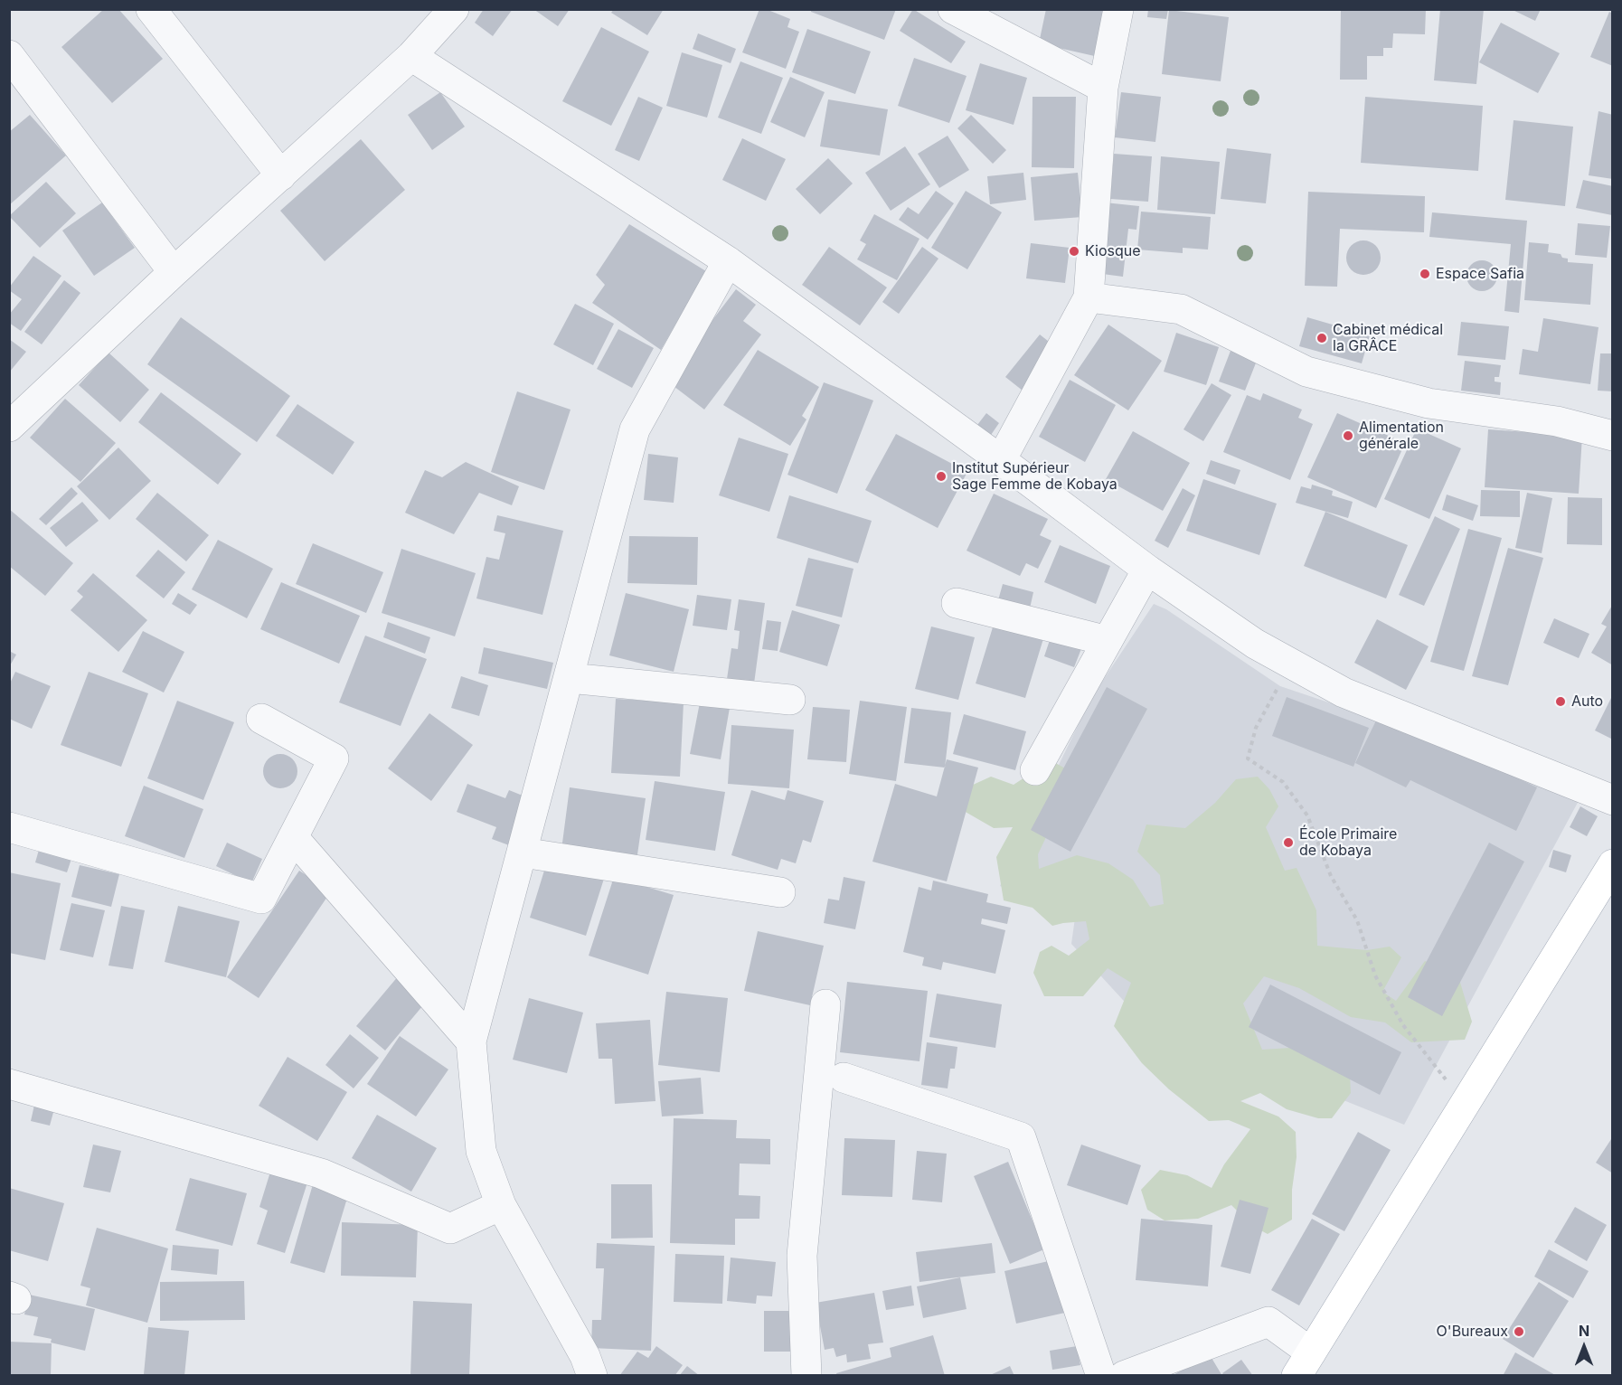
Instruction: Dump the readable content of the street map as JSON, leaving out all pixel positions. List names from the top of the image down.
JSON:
{
  "places": [
    "Kiosque",
    "Espace Safia",
    "Cabinet médical la GRÂCE",
    "Alimentation générale",
    "Institut Supérieur Sage Femme de Kobaya",
    "Auto",
    "École Primaire de Kobaya",
    "O'Bureaux"
  ],
  "north": "top"
}
